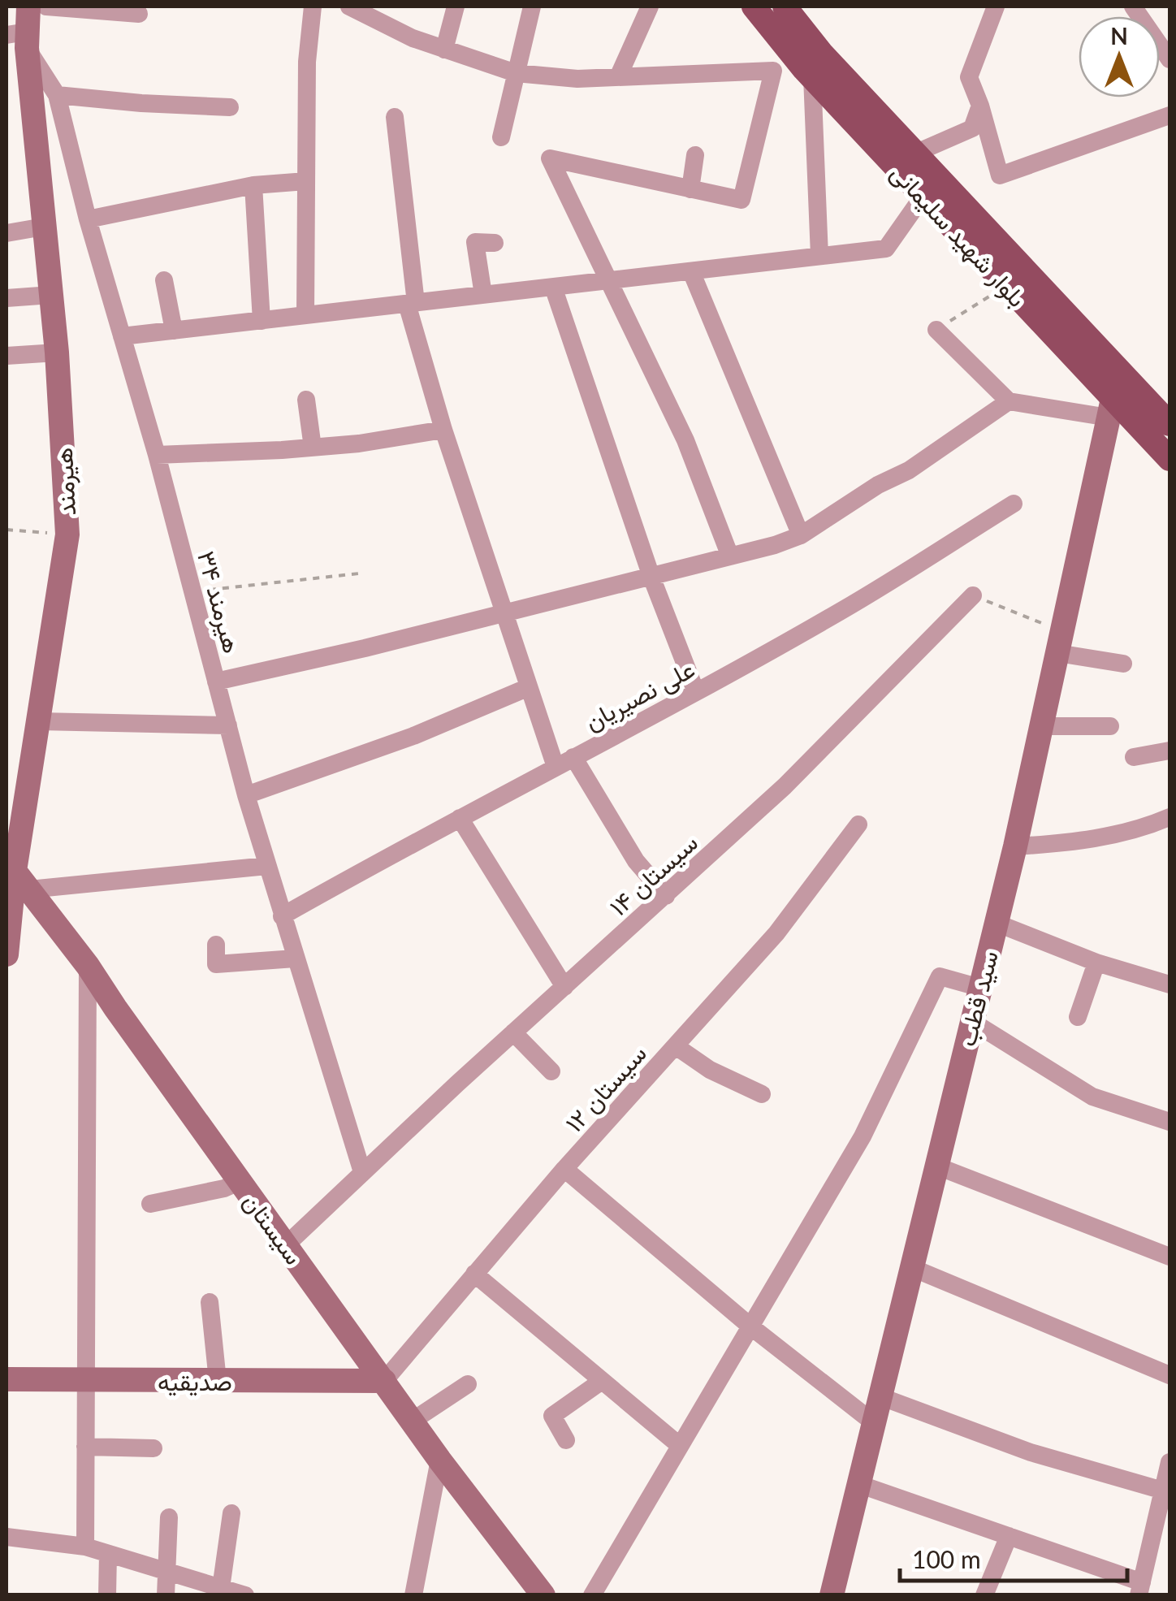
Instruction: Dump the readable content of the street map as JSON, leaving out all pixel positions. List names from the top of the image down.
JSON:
{
  "streets": {
    "main road": ["بلوار شهید سلیمانی"],
    "street": [
      "هیرمند",
      "هیرمند ۳۴",
      "علی نصیریان",
      "سیستان ۱۴",
      "سید قطب",
      "سیستان ۱۲",
      "سیستان",
      "صدیقیه"
    ]
  },
  "crossings": [
    ["بلوار شهید سلیمانی", "سید قطب"],
    ["هیرمند", "هیرمند ۳۴"],
    ["هیرمند", "سیستان"],
    ["هیرمند ۳۴", "علی نصیریان"],
    ["هیرمند ۳۴", "سیستان ۱۴"],
    ["سیستان ۱۴", "سیستان"],
    ["سیستان ۱۲", "سیستان"],
    ["سیستان ۱۲", "صدیقیه"],
    ["سیستان", "صدیقیه"]
  ],
  "scale_bar": "100 m",
  "north": "top"
}
